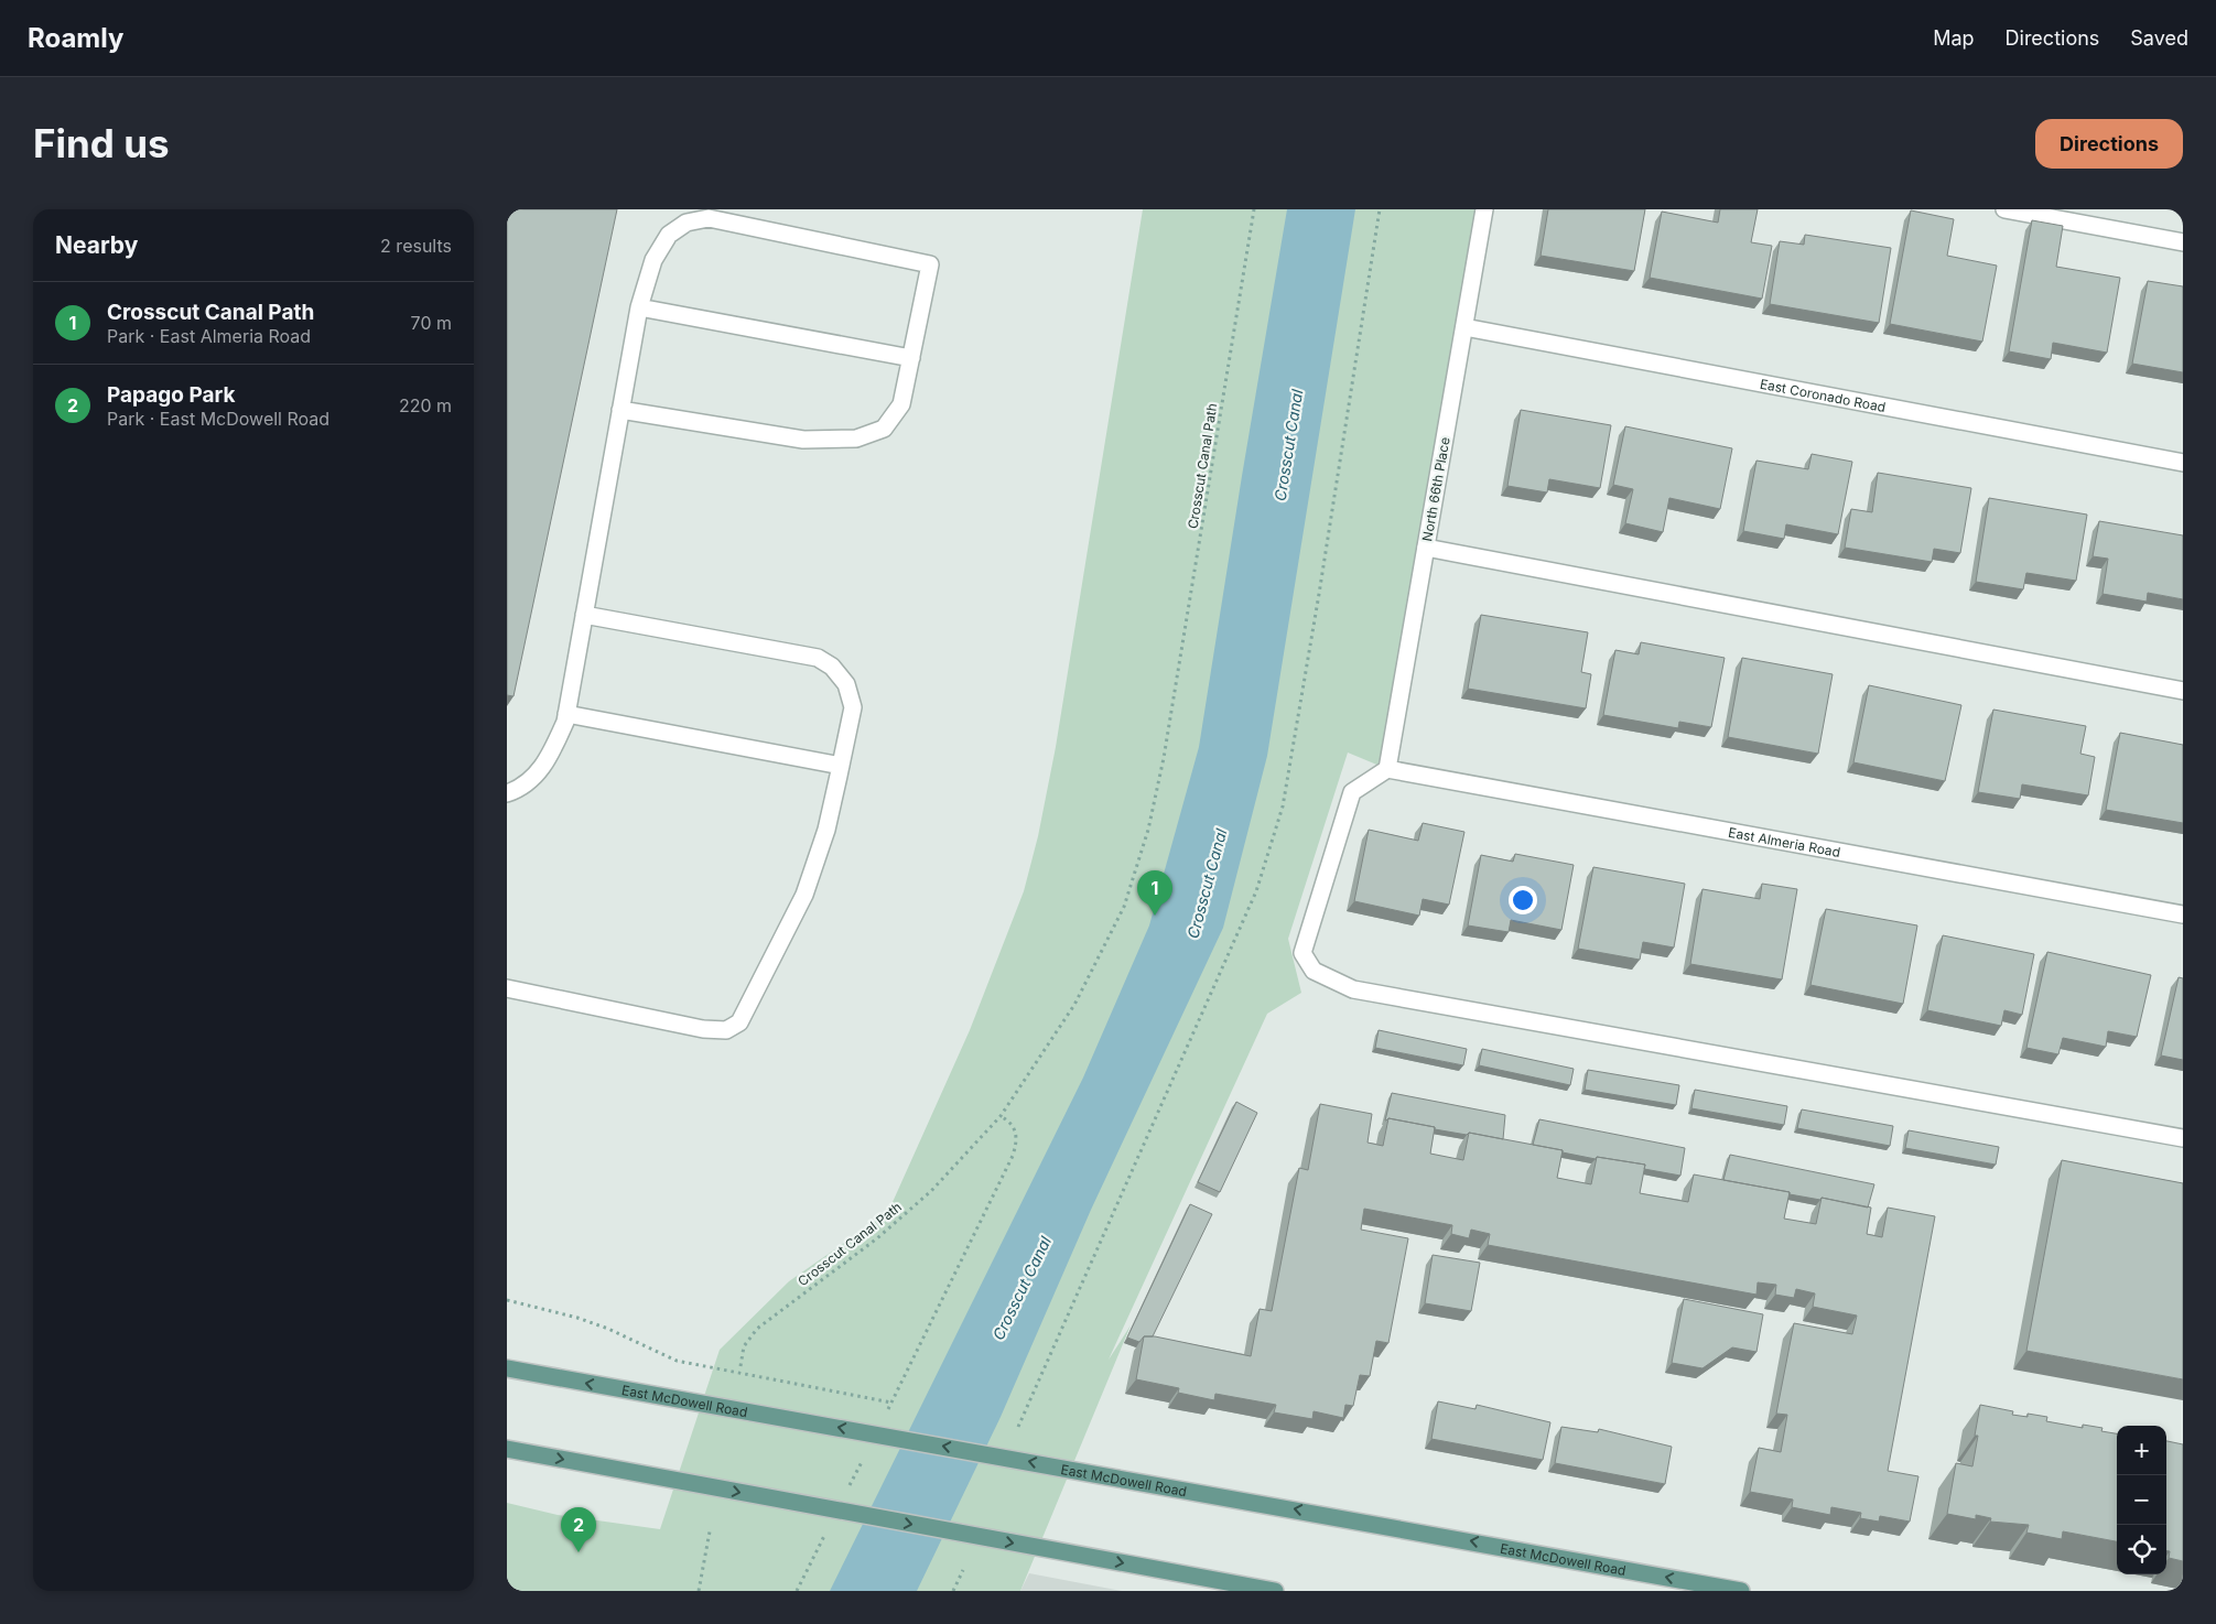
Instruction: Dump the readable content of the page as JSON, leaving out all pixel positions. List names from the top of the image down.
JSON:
{
  "streets": {
    "main road": ["East McDowell Road"],
    "street": ["East Coronado Road", "North 66th Place", "East Almeria Road"],
    "path": ["Crosscut Canal Path"]
  },
  "crossings": [
    ["East Coronado Road", "North 66th Place"],
    ["North 66th Place", "East Almeria Road"]
  ],
  "water": ["Crosscut Canal"],
  "page": {
    "header": "Roamly",
    "nav": ["Map", "Directions", "Saved"],
    "buttons": "Directions",
    "title": "Find us",
    "heading": ["Nearby", "2 results"],
    "list": [
      {
        "mark": "1",
        "name": "Crosscut Canal Path",
        "note": "Park · East Almeria Road",
        "value": "70 m"
      },
      {
        "mark": "2",
        "name": "Papago Park",
        "note": "Park · East McDowell Road",
        "value": "220 m"
      }
    ],
    "pins": ["1", "2"],
    "map_buttons": ["+", "−"]
  }
}
